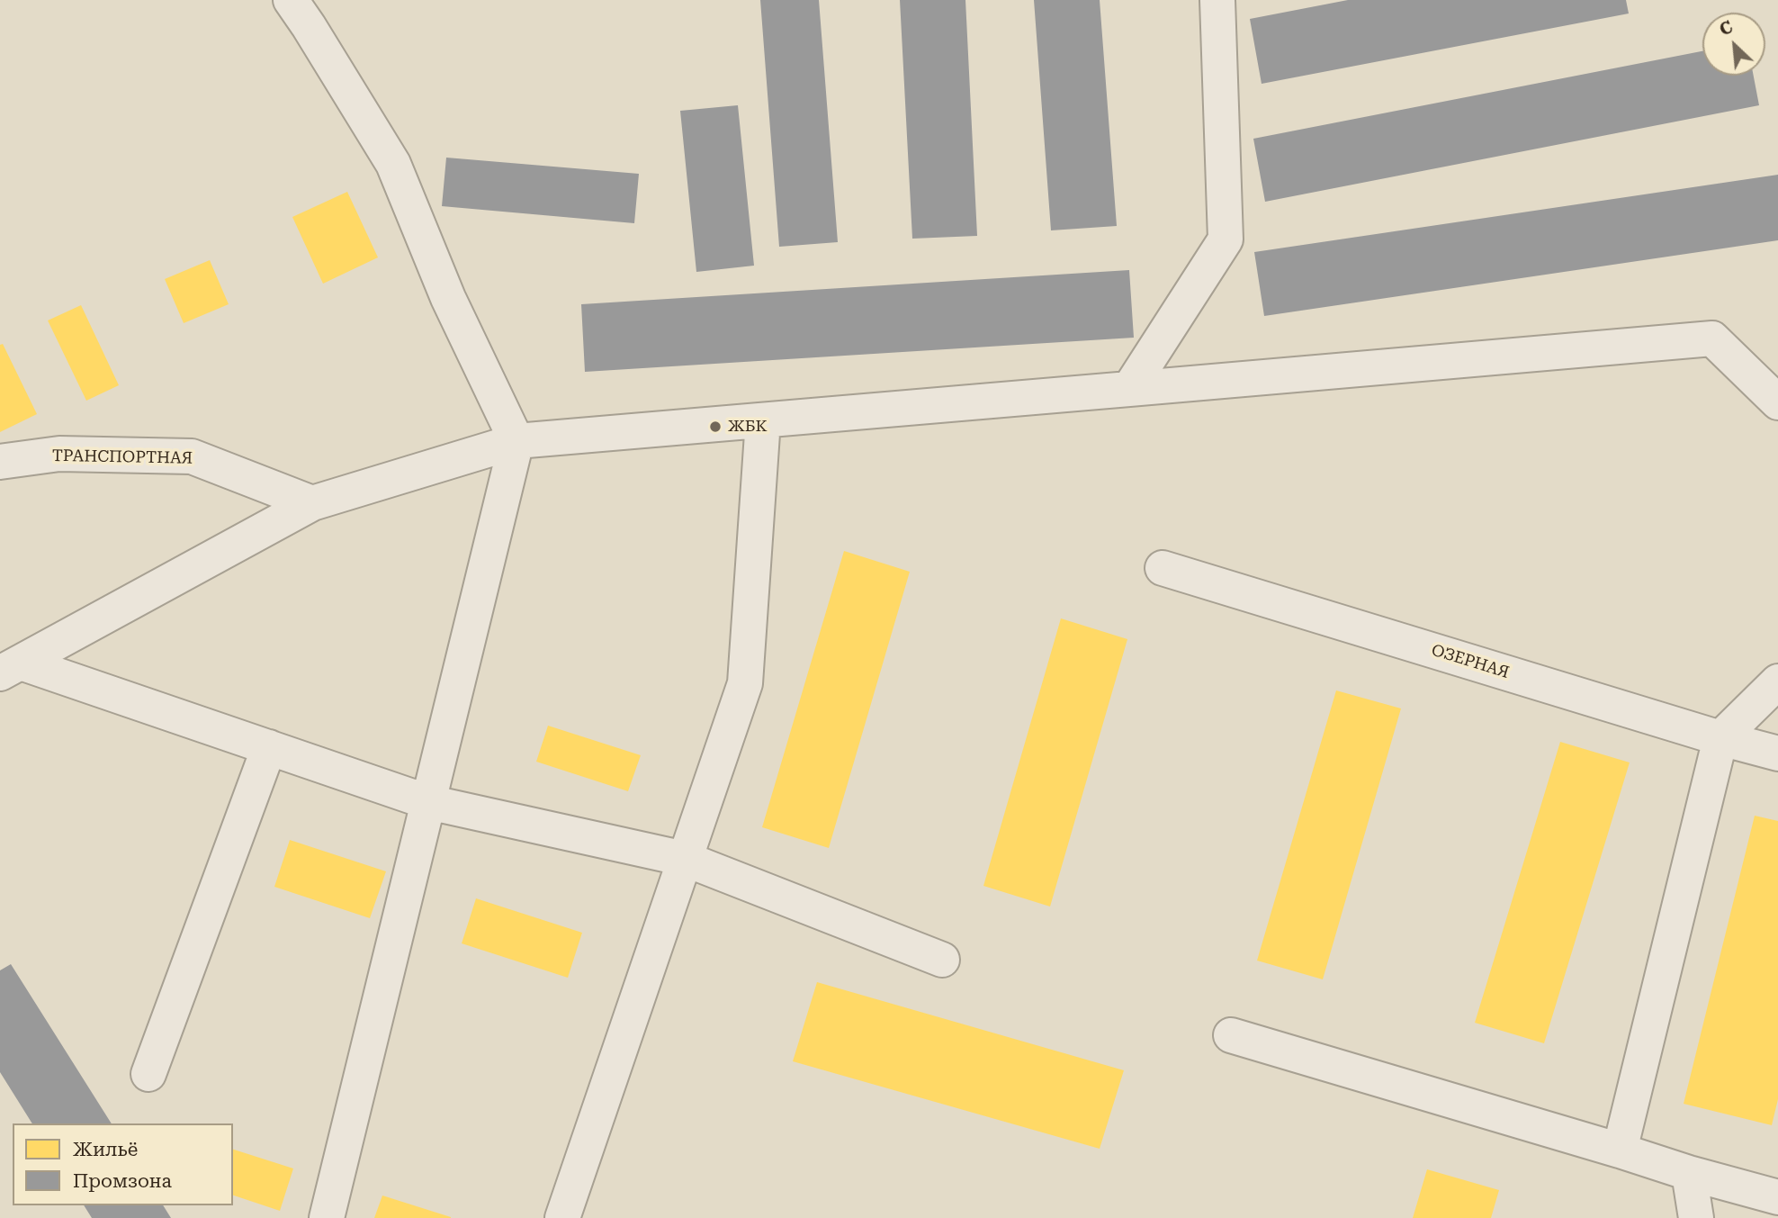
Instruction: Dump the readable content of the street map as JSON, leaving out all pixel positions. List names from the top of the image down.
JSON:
{
  "streets": {
    "street": ["ТРАНСПОРТНАЯ", "ОЗЕРНАЯ"]
  },
  "places": ["ЖБК"],
  "legend": ["Жильё", "Промзона"],
  "north": "top left"
}
